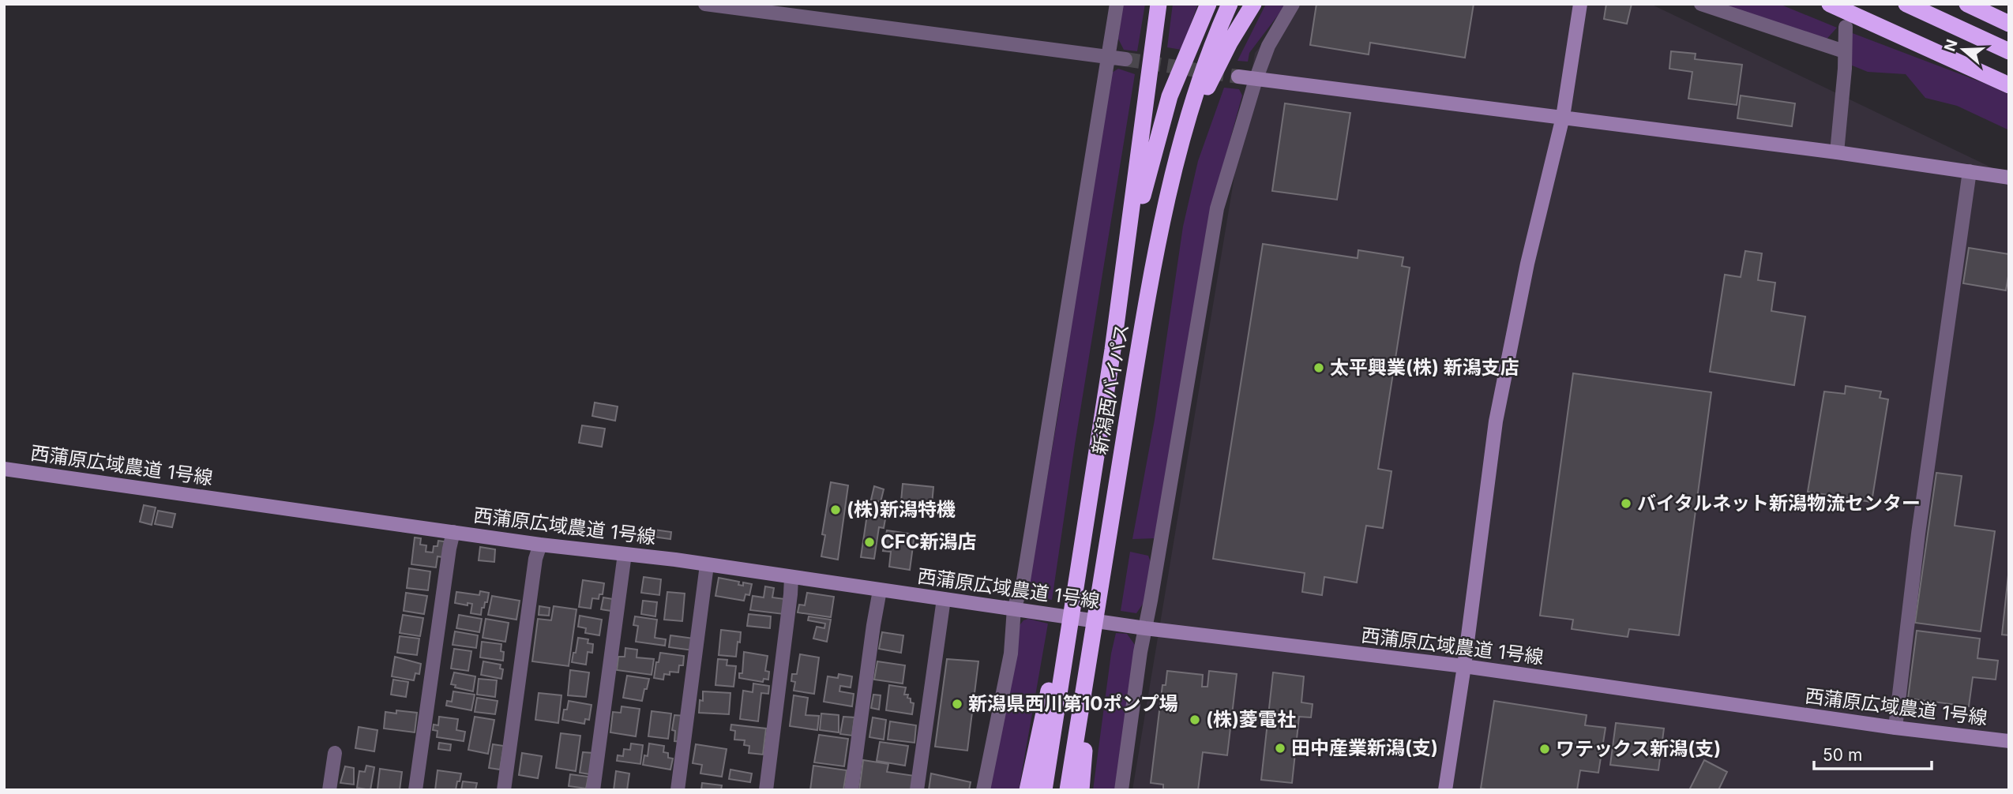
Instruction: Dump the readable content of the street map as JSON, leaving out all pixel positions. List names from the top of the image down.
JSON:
{
  "streets": {
    "highway": ["新潟西バイパス"],
    "street": ["西蒲原広域農道 1号線"]
  },
  "places": [
    "太平興業(株) 新潟支店",
    "バイタルネット新潟物流センター",
    "(株)新潟特機",
    "CFC新潟店",
    "新潟県西川第10ポンプ場",
    "(株)菱電社",
    "田中産業新潟(支)",
    "ワテックス新潟(支)"
  ],
  "scale_bar": "50 m",
  "north": "left"
}
